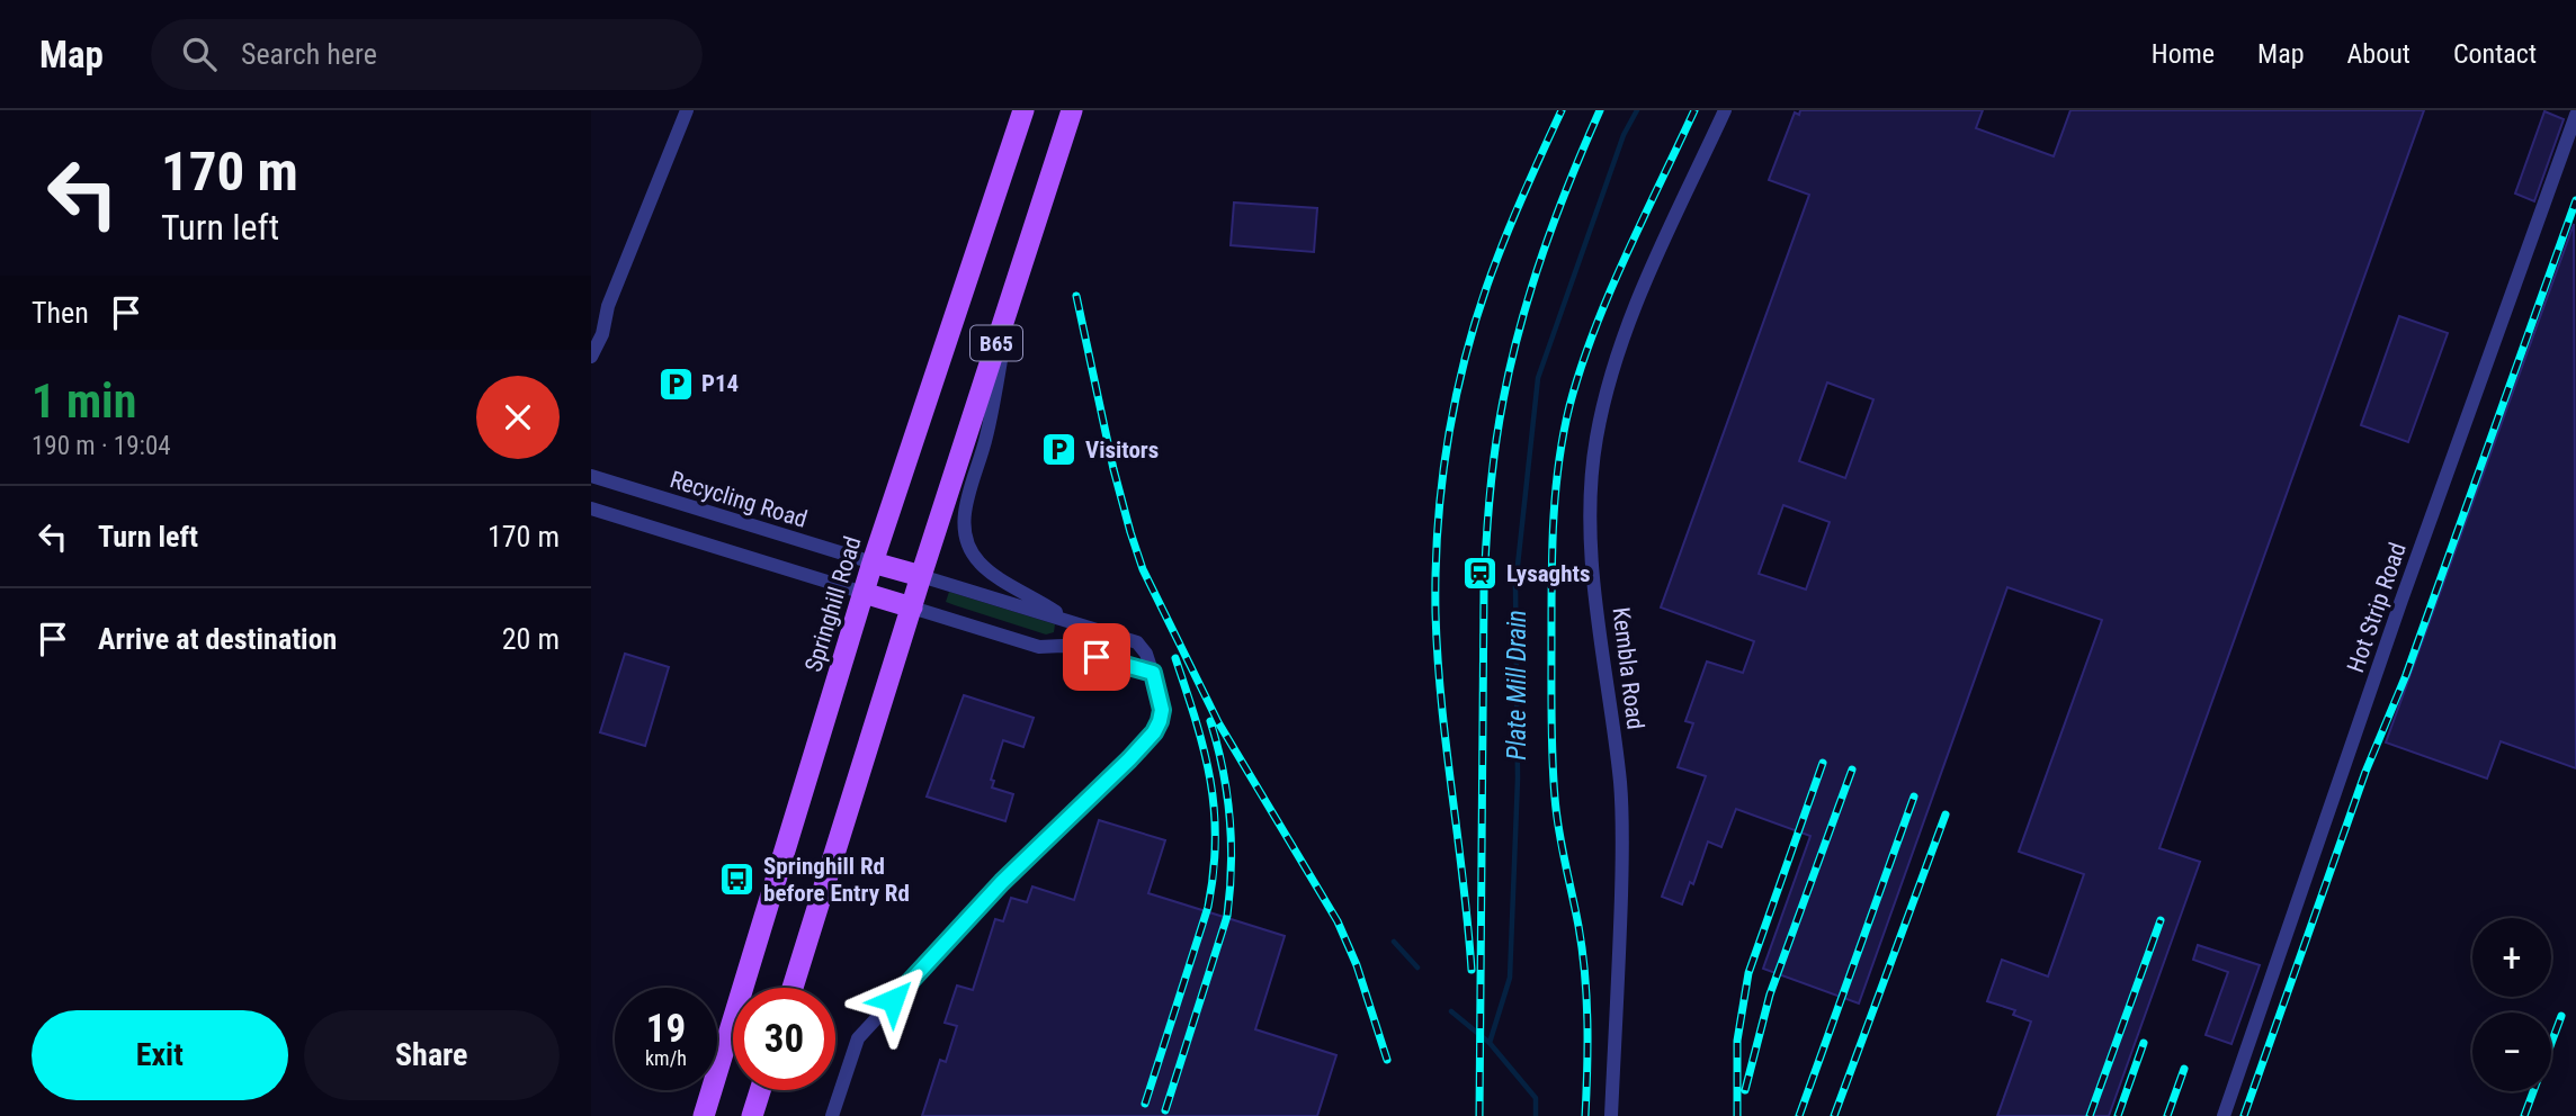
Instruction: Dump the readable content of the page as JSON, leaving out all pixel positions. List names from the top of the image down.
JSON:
{
  "streets": {
    "main road": ["B65", "Springhill Road"],
    "street": ["Recycling Road", "Hot Strip Road", "Kembla Road"]
  },
  "crossings": [
    ["Recycling Road", "Springhill Road"]
  ],
  "water": ["Plate Mill Drain"],
  "places": {
    "parking": ["P14", "Visitors"],
    "station": ["Lysaghts"],
    "bus stop": ["Springhill Rd before Entry Rd"]
  },
  "page": {
    "header": "Map",
    "search": "Search here",
    "nav": [
      "Home",
      "Map",
      "About",
      "Contact"
    ],
    "turn": ["170 m", "Turn left"],
    "then": "Then",
    "heading": ["1 min", "190 m · 19:04"],
    "list": [
      {
        "name": "Turn left",
        "value": "170 m"
      },
      {
        "name": "Arrive at destination",
        "value": "20 m"
      }
    ],
    "map_buttons": ["+", "−"],
    "speed": "19 km/h",
    "limit": "30",
    "buttons": ["Exit", "Share"]
  }
}
